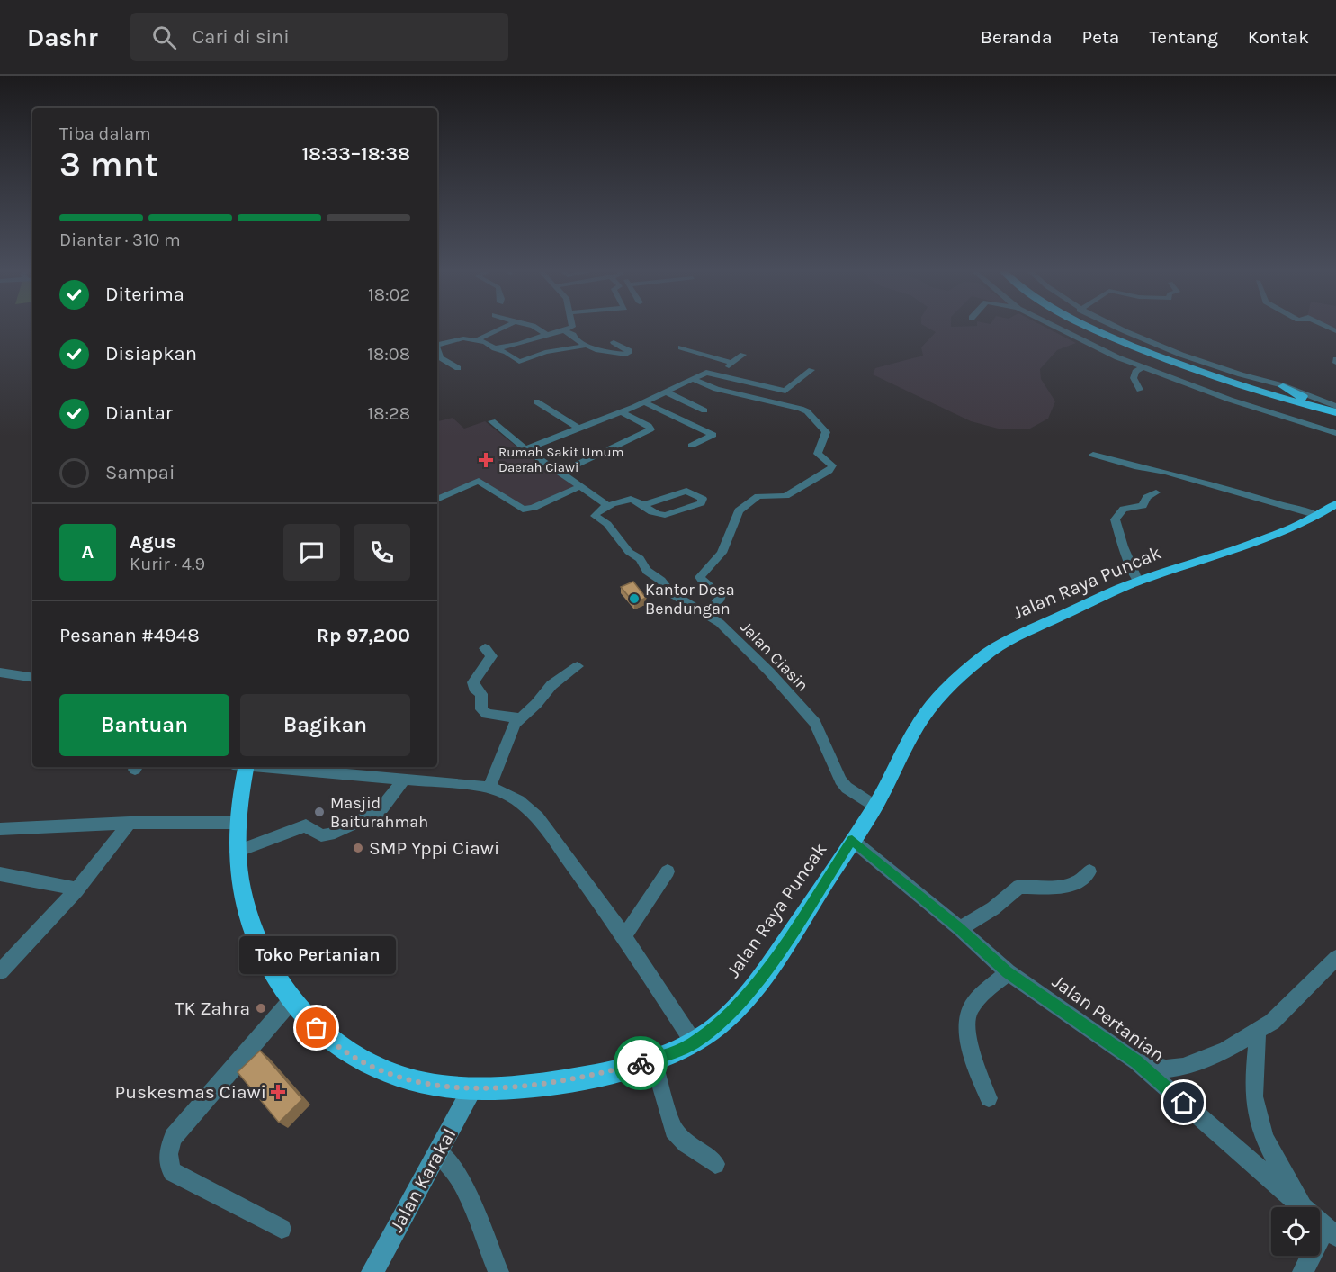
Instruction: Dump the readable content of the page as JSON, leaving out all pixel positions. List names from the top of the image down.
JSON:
{
  "streets": {
    "highway": ["Jalan Raya Puncak"],
    "main road": ["Jalan Karakal"],
    "street": ["Jalan Ciasin", "Jalan Pertanian"]
  },
  "crossings": [
    ["Jalan Raya Puncak", "Jalan Ciasin"],
    ["Jalan Raya Puncak", "Jalan Pertanian"],
    ["Jalan Raya Puncak", "Jalan Karakal"]
  ],
  "places": {
    "health": ["Rumah Sakit Umum Daerah Ciawi", "Puskesmas Ciawi"],
    "other": [
      "Kantor Desa Bendungan",
      "Masjid Baiturahmah",
      "SMP Yppi Ciawi",
      "TK Zahra",
      "Toko Pertanian"
    ]
  },
  "page": {
    "header": "Dashr",
    "search": "Cari di sini",
    "nav": [
      "Beranda",
      "Peta",
      "Tentang",
      "Kontak"
    ],
    "heading": ["3 mnt", "Tiba dalam", "18:33–18:38"],
    "panel": [
      "Agus",
      "Kurir · 4.9",
      "Pesanan #4948",
      "Rp 97,200"
    ],
    "bar": "Diantar · 310 m",
    "list": [
      ["Diterima", "18:02"],
      ["Disiapkan", "18:08"],
      ["Diantar", "18:28"],
      "Sampai"
    ],
    "round": "A",
    "buttons": ["Bantuan", "Bagikan"],
    "bubble": "Toko Pertanian"
  }
}
